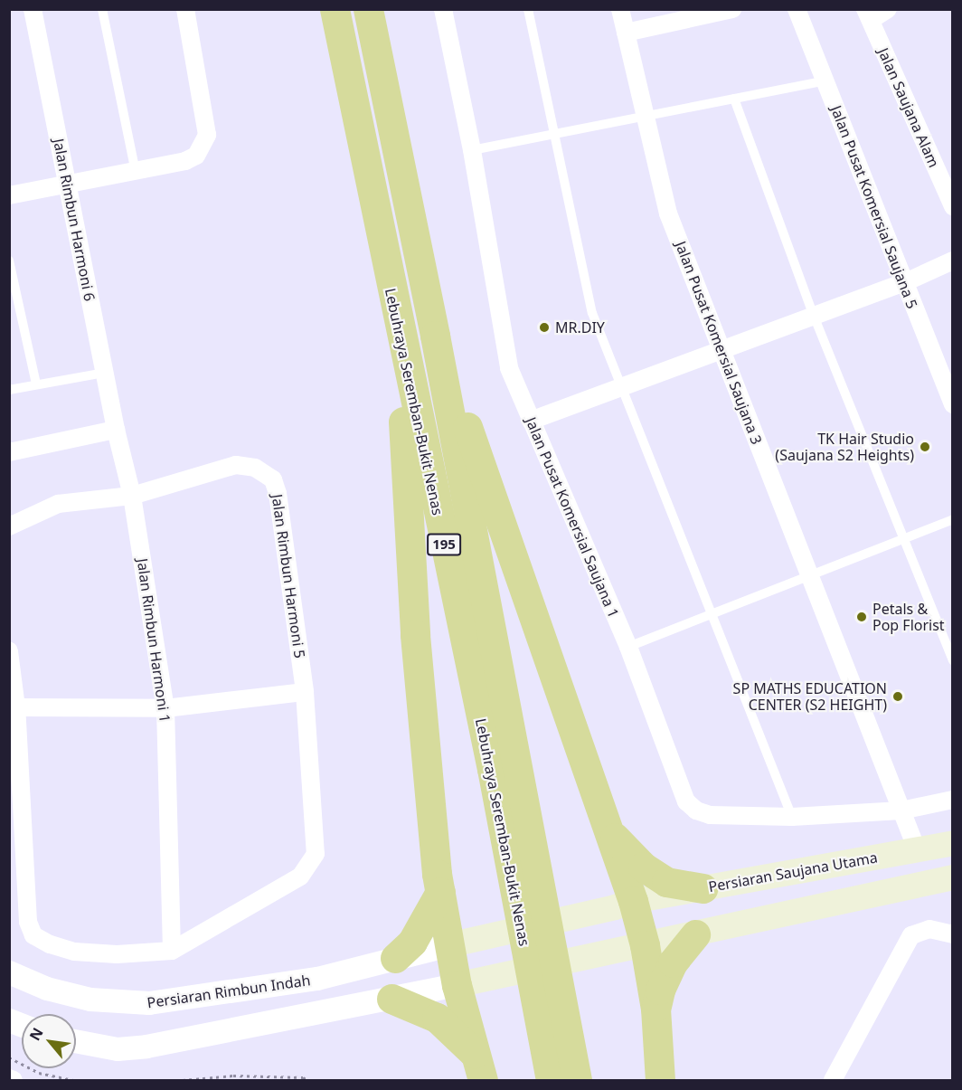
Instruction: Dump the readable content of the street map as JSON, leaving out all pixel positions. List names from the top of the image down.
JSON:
{
  "streets": {
    "highway": ["Lebuhraya Seremban-Bukit Nenas", "195"],
    "main road": ["Persiaran Saujana Utama"],
    "street": [
      "Jalan Saujana Alam",
      "Jalan Pusat Komersial Saujana 5",
      "Jalan Rimbun Harmoni 6",
      "Jalan Pusat Komersial Saujana 3",
      "Jalan Pusat Komersial Saujana 1",
      "Jalan Rimbun Harmoni 5",
      "Jalan Rimbun Harmoni 1",
      "Persiaran Rimbun Indah"
    ]
  },
  "crossings": [
    ["Jalan Rimbun Harmoni 6", "Jalan Rimbun Harmoni 1"],
    ["Jalan Pusat Komersial Saujana 3", "Jalan Pusat Komersial Saujana 1"],
    ["Jalan Pusat Komersial Saujana 3", "Persiaran Saujana Utama"],
    ["Jalan Rimbun Harmoni 5", "Jalan Rimbun Harmoni 1"],
    ["Persiaran Saujana Utama", "Persiaran Rimbun Indah"]
  ],
  "places": [
    "MR.DIY",
    "TK Hair Studio (Saujana S2 Heights)",
    "Petals & Pop Florist",
    "SP MATHS EDUCATION CENTER (S2 HEIGHT)"
  ],
  "north": "top left"
}
